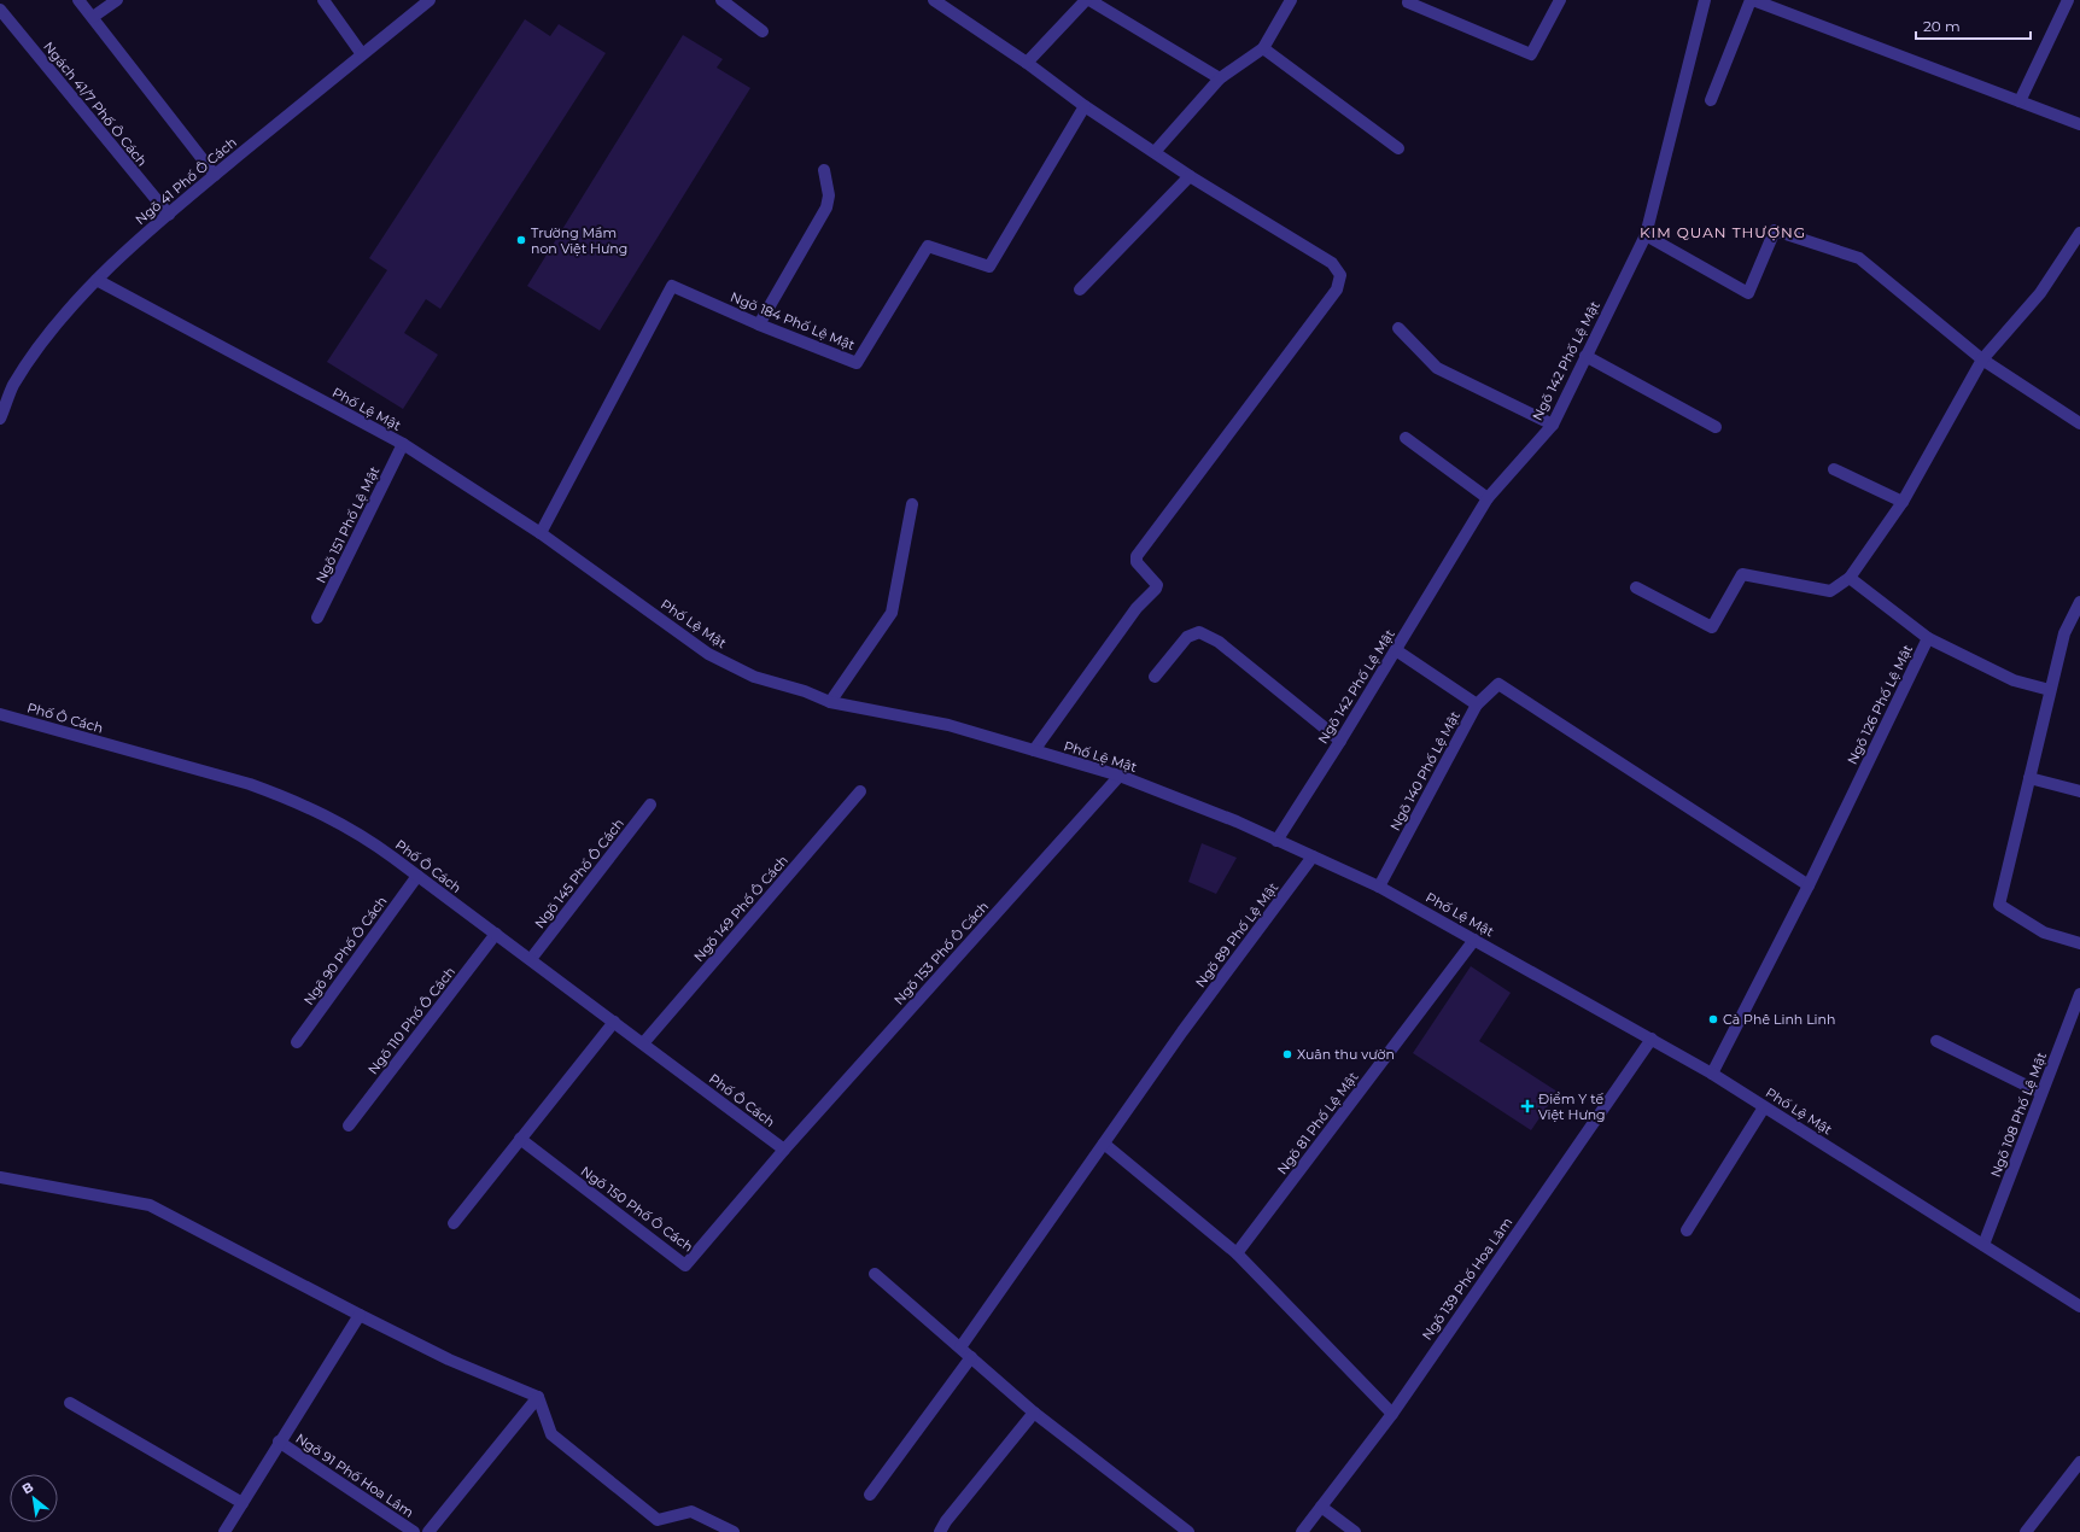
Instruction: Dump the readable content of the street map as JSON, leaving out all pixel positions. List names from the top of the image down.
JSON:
{
  "streets": {
    "street": [
      "Ngách 41/7 Phố Ô Cách",
      "Ngõ 41 Phố Ô Cách",
      "Ngõ 184 Phố Lệ Mật",
      "Ngõ 142 Phố Lệ Mật",
      "Phố Lệ Mật",
      "Ngõ 151 Phố Lệ Mật",
      "Ngõ 126 Phố Lệ Mật",
      "Phố Ô Cách",
      "Ngõ 140 Phố Lệ Mật",
      "Ngõ 145 Phố Ô Cách",
      "Ngõ 149 Phố Ô Cách",
      "Ngõ 89 Phố Lệ Mật",
      "Ngõ 90 Phố Ô Cách",
      "Ngõ 153 Phố Ô Cách",
      "Ngõ 110 Phố Ô Cách",
      "Ngõ 108 Phố Lệ Mật",
      "Ngõ 81 Phố Lệ Mật",
      "Ngõ 150 Phố Ô Cách",
      "Ngõ 139 Phố Hoa Lâm",
      "Ngõ 91 Phố Hoa Lâm"
    ]
  },
  "crossings": [
    ["Ngách 41/7 Phố Ô Cách", "Ngõ 41 Phố Ô Cách"],
    ["Ngõ 41 Phố Ô Cách", "Phố Lệ Mật"],
    ["Ngõ 184 Phố Lệ Mật", "Phố Lệ Mật"],
    ["Ngõ 142 Phố Lệ Mật", "Phố Lệ Mật"],
    ["Ngõ 142 Phố Lệ Mật", "Ngõ 140 Phố Lệ Mật"],
    ["Phố Lệ Mật", "Ngõ 151 Phố Lệ Mật"],
    ["Phố Lệ Mật", "Ngõ 126 Phố Lệ Mật"],
    ["Phố Lệ Mật", "Ngõ 140 Phố Lệ Mật"],
    ["Phố Lệ Mật", "Ngõ 89 Phố Lệ Mật"],
    ["Phố Lệ Mật", "Ngõ 153 Phố Ô Cách"],
    ["Phố Lệ Mật", "Ngõ 108 Phố Lệ Mật"],
    ["Phố Lệ Mật", "Ngõ 81 Phố Lệ Mật"],
    ["Phố Lệ Mật", "Ngõ 139 Phố Hoa Lâm"],
    ["Phố Ô Cách", "Ngõ 145 Phố Ô Cách"],
    ["Phố Ô Cách", "Ngõ 149 Phố Ô Cách"],
    ["Phố Ô Cách", "Ngõ 90 Phố Ô Cách"],
    ["Phố Ô Cách", "Ngõ 153 Phố Ô Cách"],
    ["Phố Ô Cách", "Ngõ 110 Phố Ô Cách"],
    ["Phố Ô Cách", "Ngõ 150 Phố Ô Cách"],
    ["Ngõ 153 Phố Ô Cách", "Ngõ 150 Phố Ô Cách"]
  ],
  "districts": ["KIM QUAN THƯỢNG"],
  "places": {
    "other": ["Trường Mầm non Việt Hưng", "Cà Phê Linh Linh", "Xuân thu vườn"],
    "health": ["Điểm Y tế Việt Hưng"]
  },
  "scale_bar": "20 m",
  "north": "top left"
}
